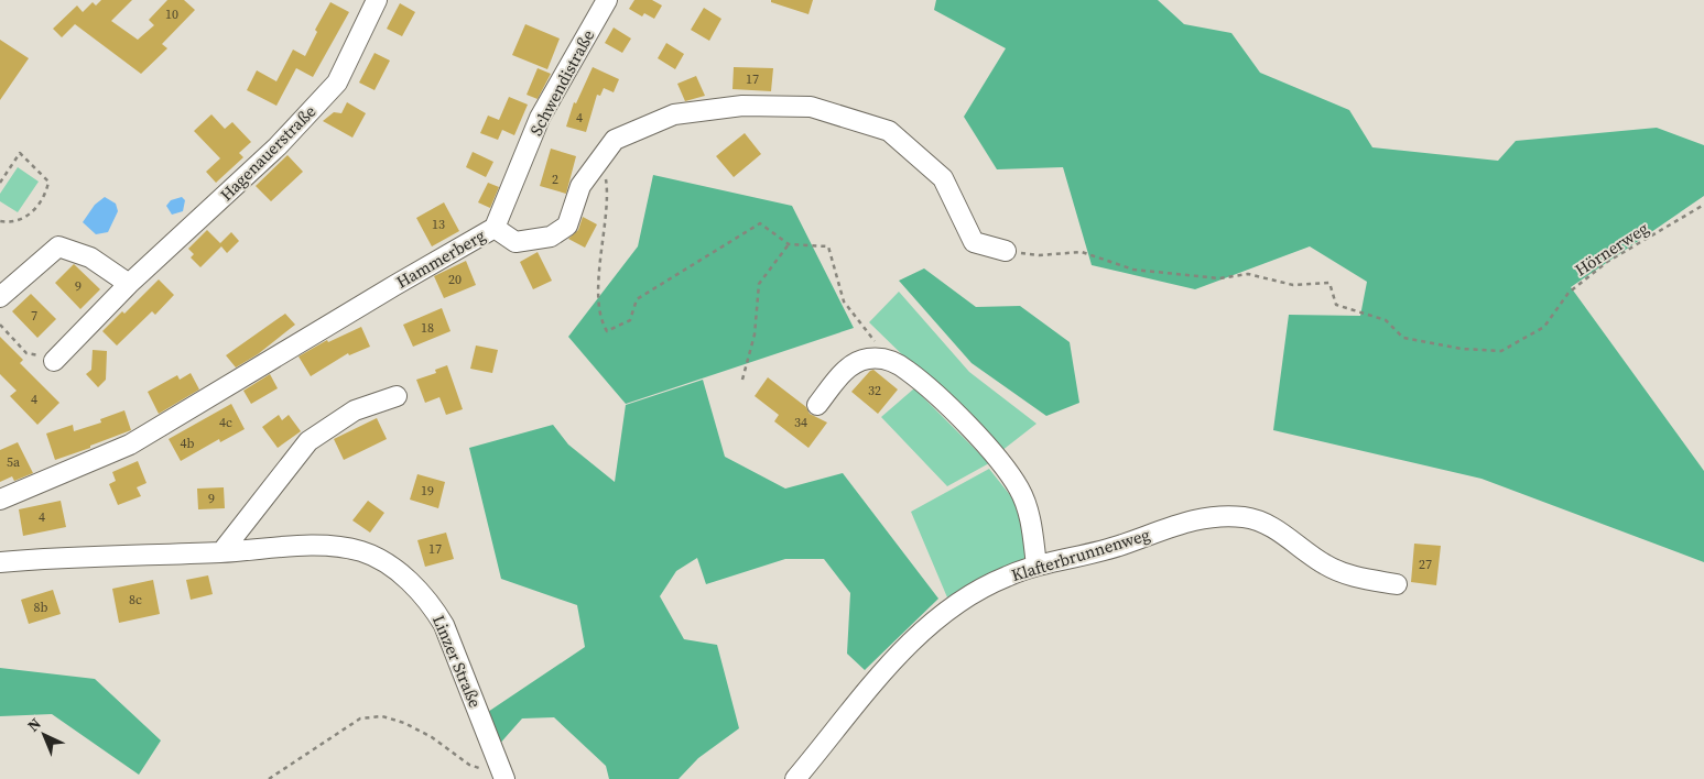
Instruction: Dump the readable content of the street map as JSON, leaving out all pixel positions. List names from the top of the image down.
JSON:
{
  "streets": {
    "street": [
      "Schwendistraße",
      "Hagenauerstraße",
      "Hammerberg",
      "Klafterbrunnenweg",
      "Linzer Straße"
    ],
    "path": ["Hörnerweg"]
  },
  "crossings": [
    ["Schwendistraße", "Hammerberg"],
    ["Hörnerweg", "Hammerberg"]
  ],
  "house_numbers": [
    "10",
    "17",
    "4",
    "2",
    "13",
    "20",
    "9",
    "7",
    "18",
    "32",
    "4",
    "4c",
    "34",
    "4b",
    "5a",
    "19",
    "9",
    "4",
    "17",
    "27",
    "8c",
    "8b"
  ],
  "north": "top left"
}
